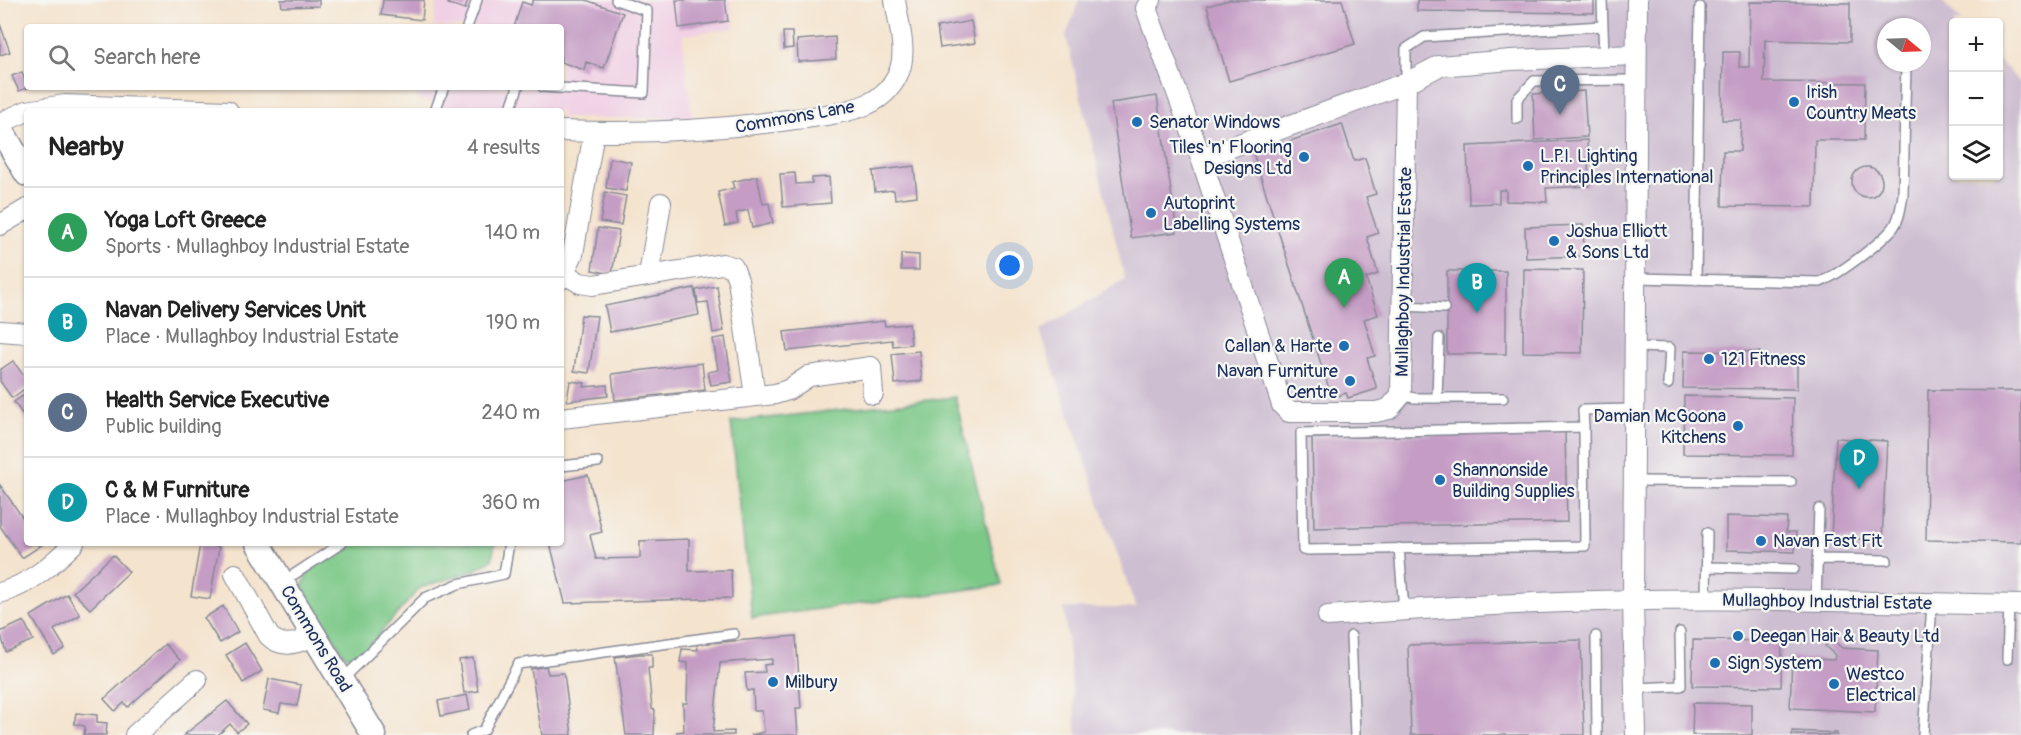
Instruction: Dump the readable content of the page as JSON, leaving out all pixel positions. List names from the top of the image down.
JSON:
{
  "streets": {
    "street": ["Commons Lane", "Mullaghboy Industrial Estate", "Commons Road"]
  },
  "places": [
    "Irish Country Meats",
    "Senator Windows",
    "Tiles 'n' Flooring Designs Ltd",
    "L.P.I. Lighting Principles International",
    "Autoprint Labelling Systems",
    "Joshua Elliott & Sons Ltd",
    "Callan & Harte",
    "121 Fitness",
    "Navan Furniture Centre",
    "Damian McGoona Kitchens",
    "Shannonside Building Supplies",
    "Navan Fast Fit",
    "Deegan Hair & Beauty Ltd",
    "Sign System",
    "Milbury",
    "Westco Electrical"
  ],
  "north": "right",
  "page": {
    "map_buttons": ["+", "−"],
    "search": "Search here",
    "pins": [
      "C",
      "A",
      "B",
      "D"
    ],
    "heading": ["Nearby", "4 results"],
    "list": [
      {
        "mark": "A",
        "name": "Yoga Loft Greece",
        "note": "Sports · Mullaghboy Industrial Estate",
        "value": "140 m"
      },
      {
        "mark": "B",
        "name": "Navan Delivery Services Unit",
        "note": "Place · Mullaghboy Industrial Estate",
        "value": "190 m"
      },
      {
        "mark": "C",
        "name": "Health Service Executive",
        "note": "Public building",
        "value": "240 m"
      },
      {
        "mark": "D",
        "name": "C & M Furniture",
        "note": "Place · Mullaghboy Industrial Estate",
        "value": "360 m"
      }
    ]
  }
}
